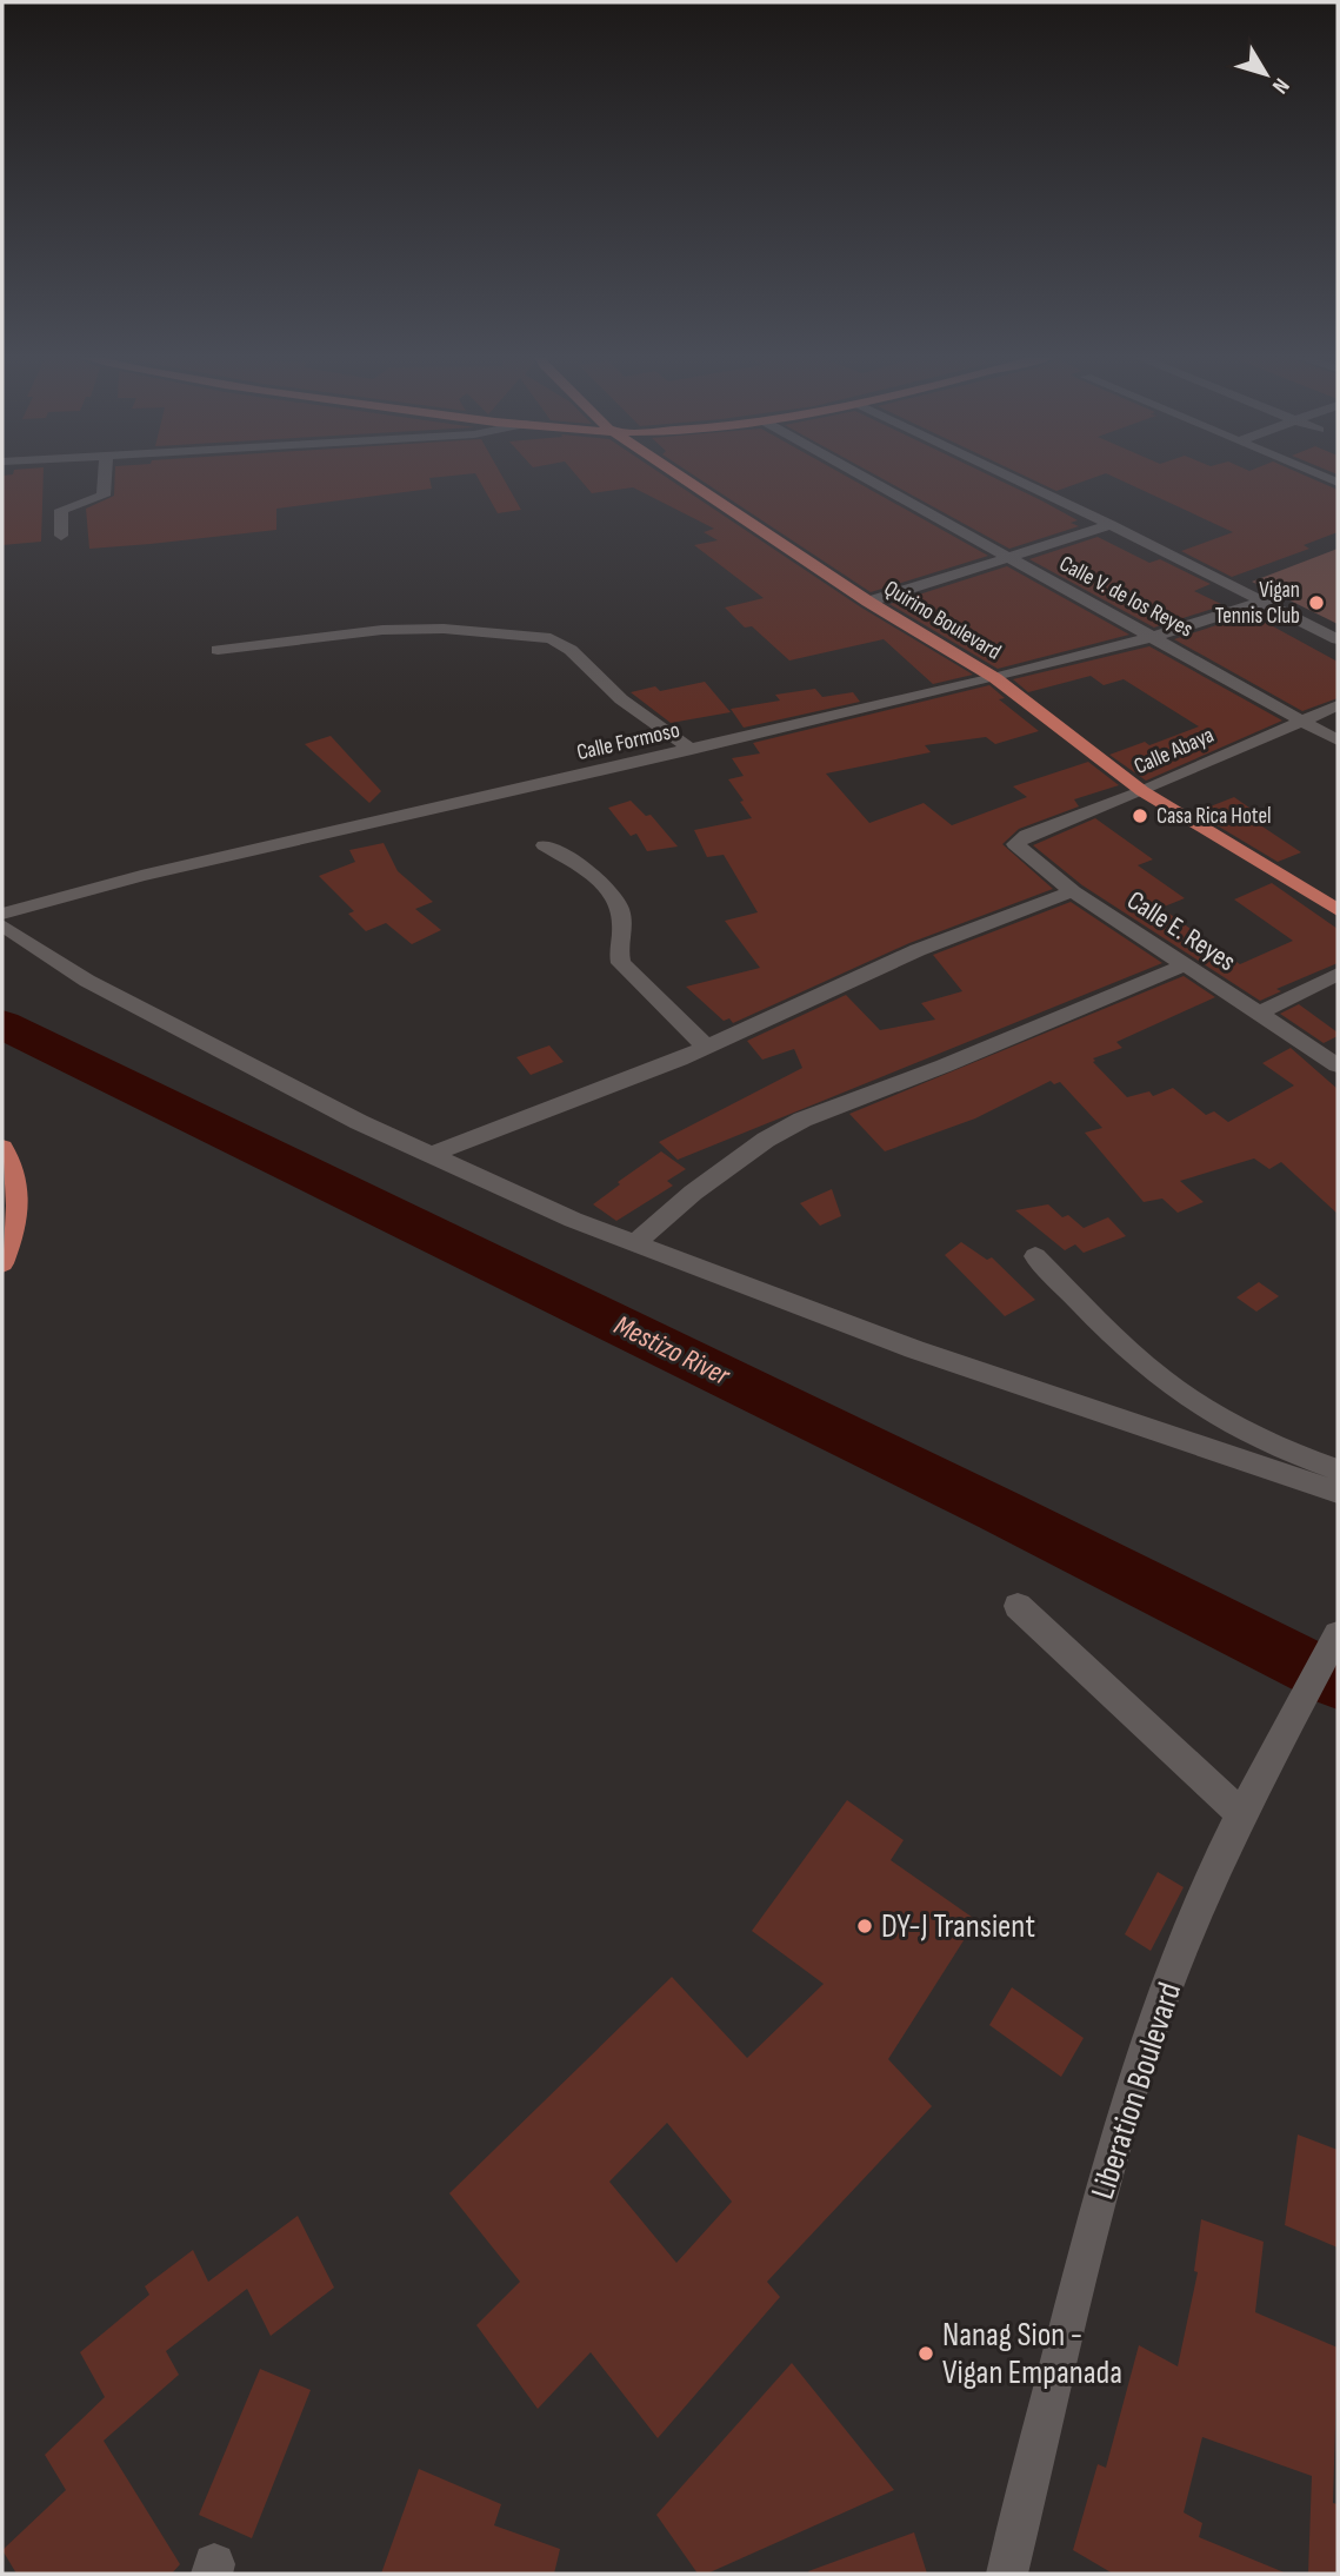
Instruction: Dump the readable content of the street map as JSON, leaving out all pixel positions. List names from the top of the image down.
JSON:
{
  "streets": {
    "main road": ["Quirino Boulevard"],
    "street": [
      "Calle V. de los Reyes",
      "Calle Formoso",
      "Calle Abaya",
      "Calle E. Reyes",
      "Liberation Boulevard"
    ]
  },
  "crossings": [
    ["Calle V. de los Reyes", "Calle Formoso"],
    ["Calle V. de los Reyes", "Calle Abaya"],
    ["Quirino Boulevard", "Calle Formoso"],
    ["Quirino Boulevard", "Calle Abaya"],
    ["Calle Abaya", "Calle E. Reyes"]
  ],
  "water": ["Mestizo River"],
  "places": [
    "Vigan Tennis Club",
    "Casa Rica Hotel",
    "DY-J Transient",
    "Nanag Sion - Vigan Empanada"
  ],
  "north": "bottom right"
}
